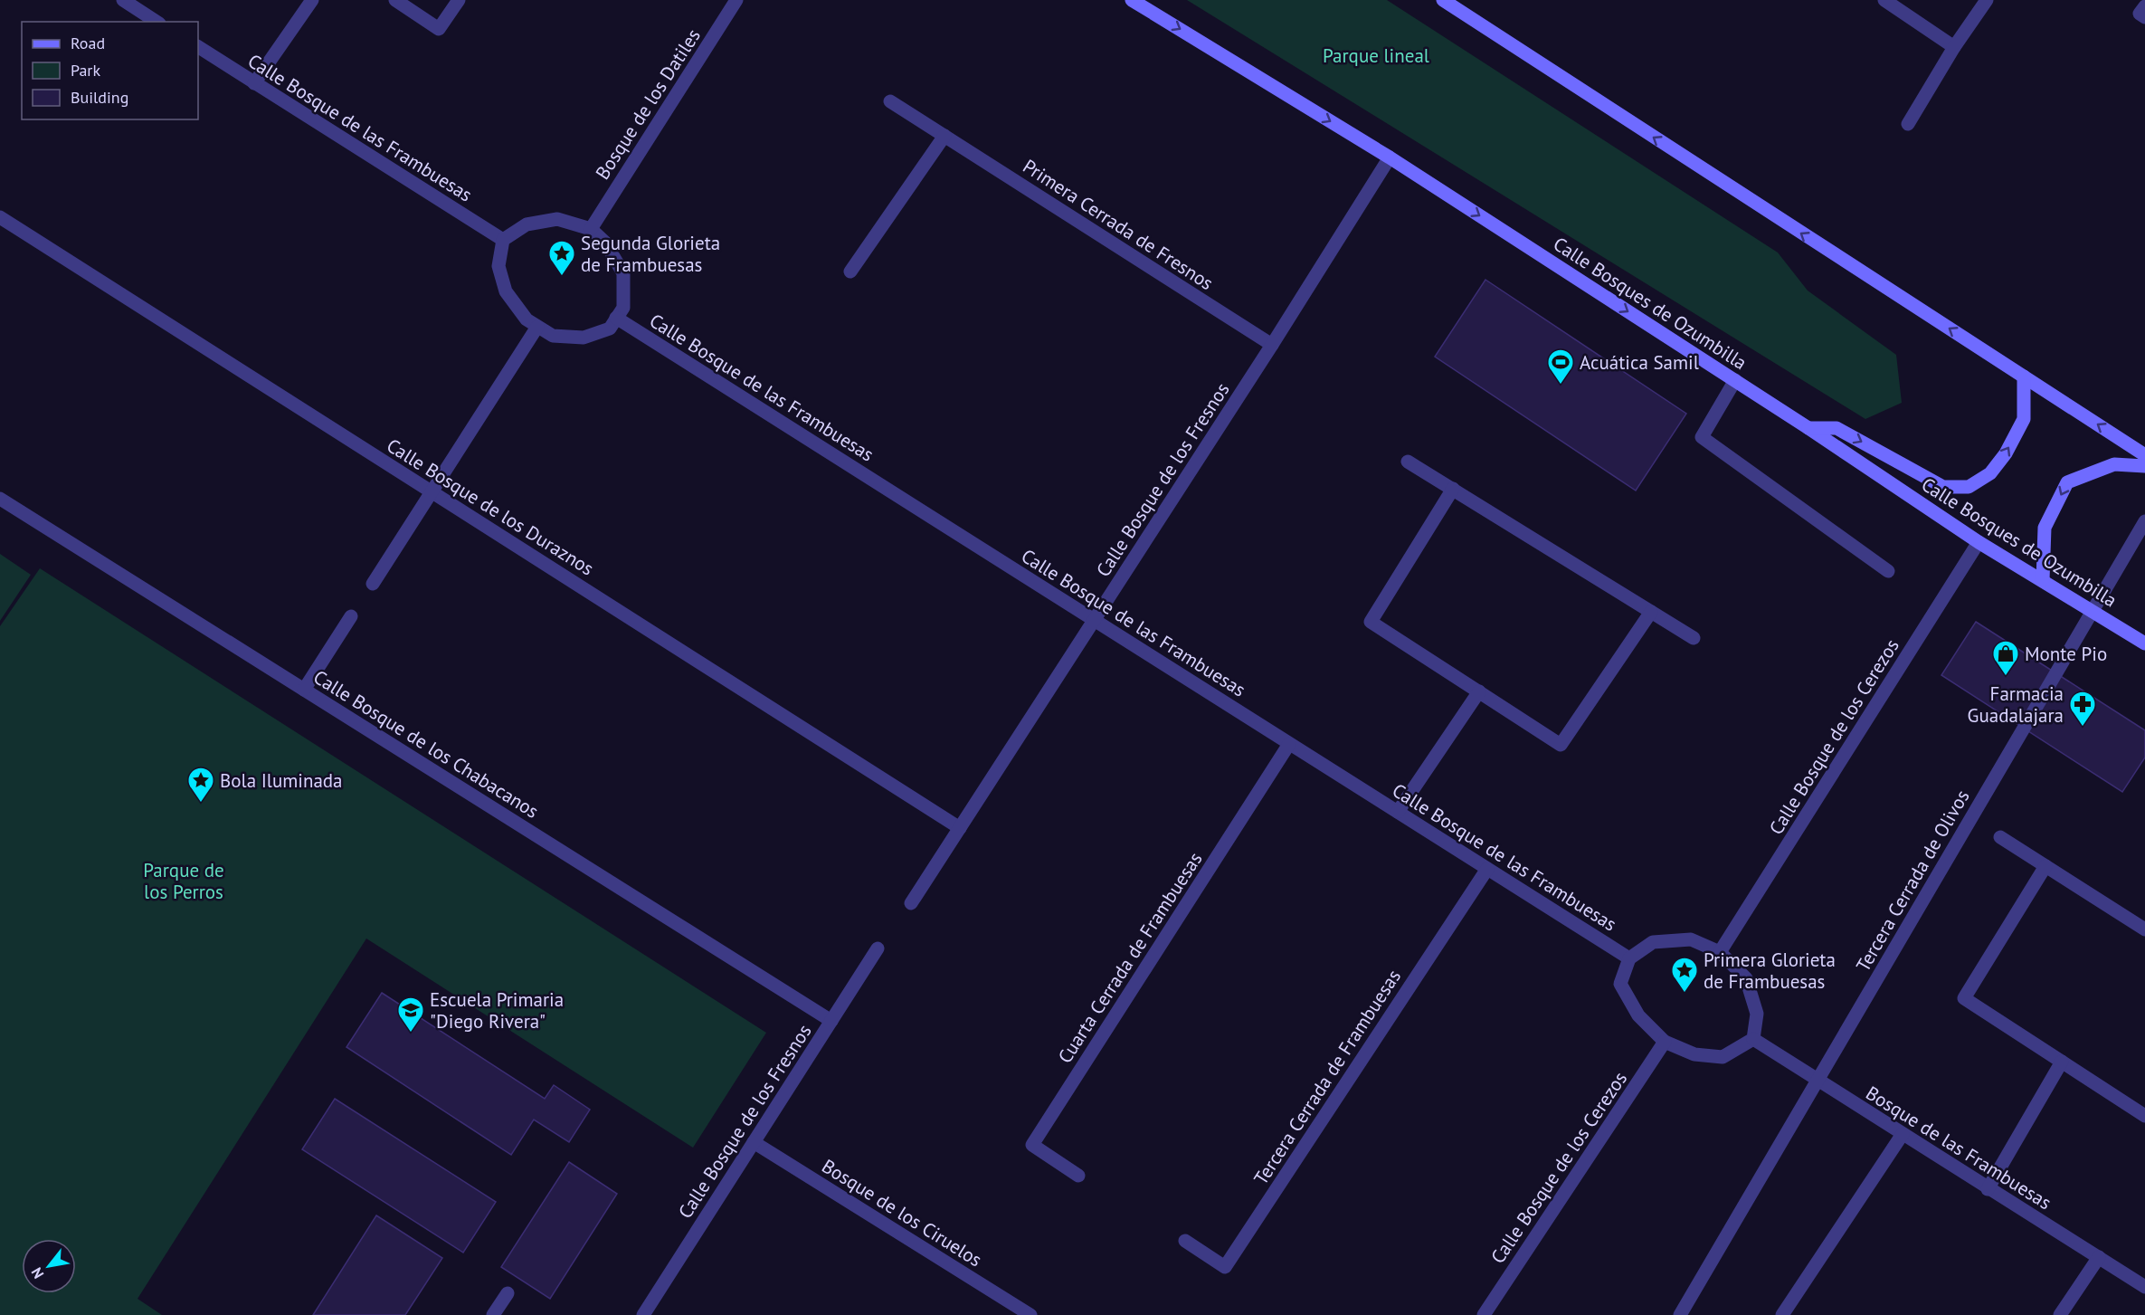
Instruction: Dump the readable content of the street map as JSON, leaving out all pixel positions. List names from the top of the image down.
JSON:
{
  "streets": {
    "main road": ["Calle Bosques de Ozumbilla"],
    "street": [
      "Bosque de los Datiles",
      "Calle Bosque de las Frambuesas",
      "Primera Cerrada de Fresnos",
      "Calle Bosque de los Fresnos",
      "Calle Bosque de los Duraznos",
      "Calle Bosque de los Cerezos",
      "Calle Bosque de los Chabacanos",
      "Tercera Cerrada de Olivos",
      "Cuarta Cerrada de Frambuesas",
      "Tercera Cerrada de Frambuesas",
      "Bosque de las Frambuesas",
      "Bosque de los Ciruelos"
    ]
  },
  "crossings": [
    ["Bosque de los Datiles", "Calle Bosque de las Frambuesas"],
    ["Calle Bosque de las Frambuesas", "Calle Bosque de los Fresnos"],
    ["Calle Bosque de las Frambuesas", "Calle Bosque de los Cerezos"],
    ["Calle Bosque de las Frambuesas", "Cuarta Cerrada de Frambuesas"],
    ["Calle Bosque de las Frambuesas", "Tercera Cerrada de Frambuesas"],
    ["Calle Bosque de las Frambuesas", "Bosque de las Frambuesas"],
    ["Primera Cerrada de Fresnos", "Calle Bosque de los Fresnos"],
    ["Calle Bosques de Ozumbilla", "Calle Bosque de los Fresnos"],
    ["Calle Bosques de Ozumbilla", "Calle Bosque de los Cerezos"],
    ["Calle Bosque de los Fresnos", "Calle Bosque de los Duraznos"],
    ["Calle Bosque de los Fresnos", "Calle Bosque de los Chabacanos"],
    ["Calle Bosque de los Fresnos", "Bosque de los Ciruelos"],
    ["Calle Bosque de los Cerezos", "Bosque de las Frambuesas"]
  ],
  "one_way": ["Calle Bosques de Ozumbilla"],
  "parks": ["Parque lineal", "Parque de los Perros"],
  "places": {
    "place": ["Segunda Glorieta de Frambuesas", "Bola Iluminada", "Primera Glorieta de Frambuesas"],
    "sports": ["Acuática Samil"],
    "shop": ["Monte Pio"],
    "pharmacy": ["Farmacia Guadalajara"],
    "school or university": ["Escuela Primaria \"Diego Rivera\""]
  },
  "legend": ["Road", "Park", "Building"],
  "north": "bottom left"
}
